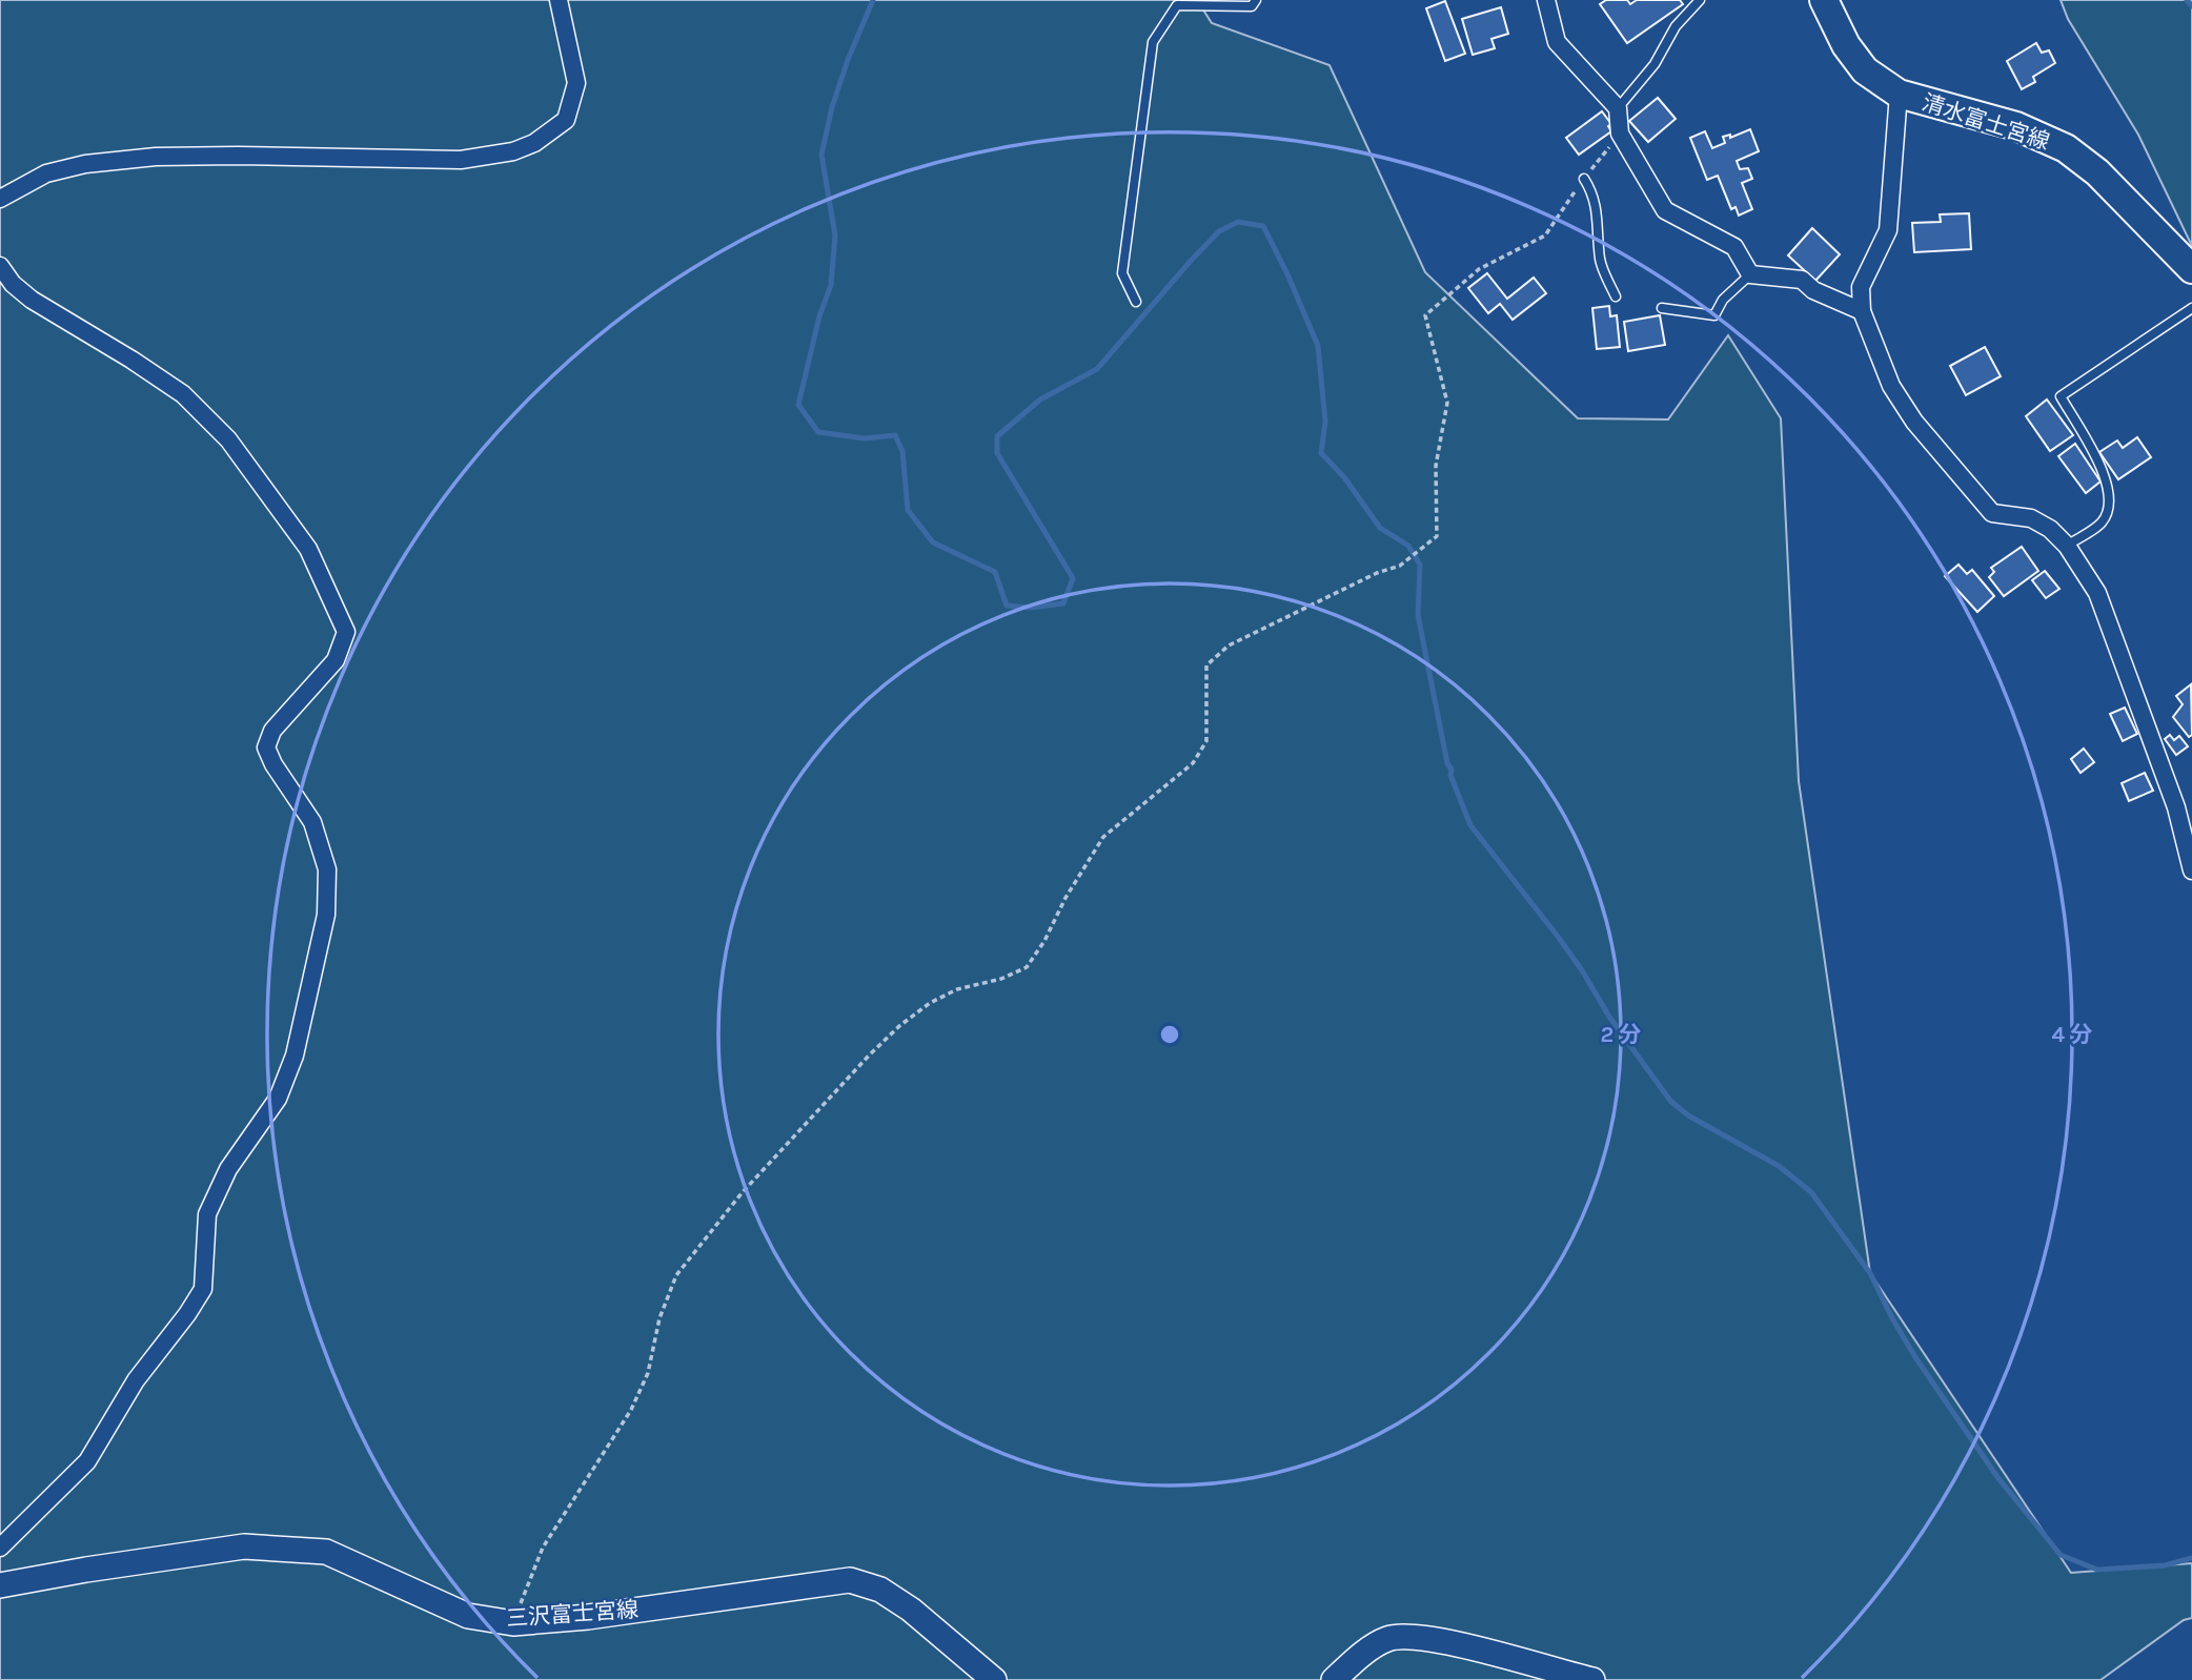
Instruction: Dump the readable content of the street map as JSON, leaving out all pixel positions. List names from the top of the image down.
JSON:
{
  "streets": {
    "main road": ["清水富士宮線", "三沢富士宮線"]
  },
  "rings": ["2 分", "4 分"]
}
